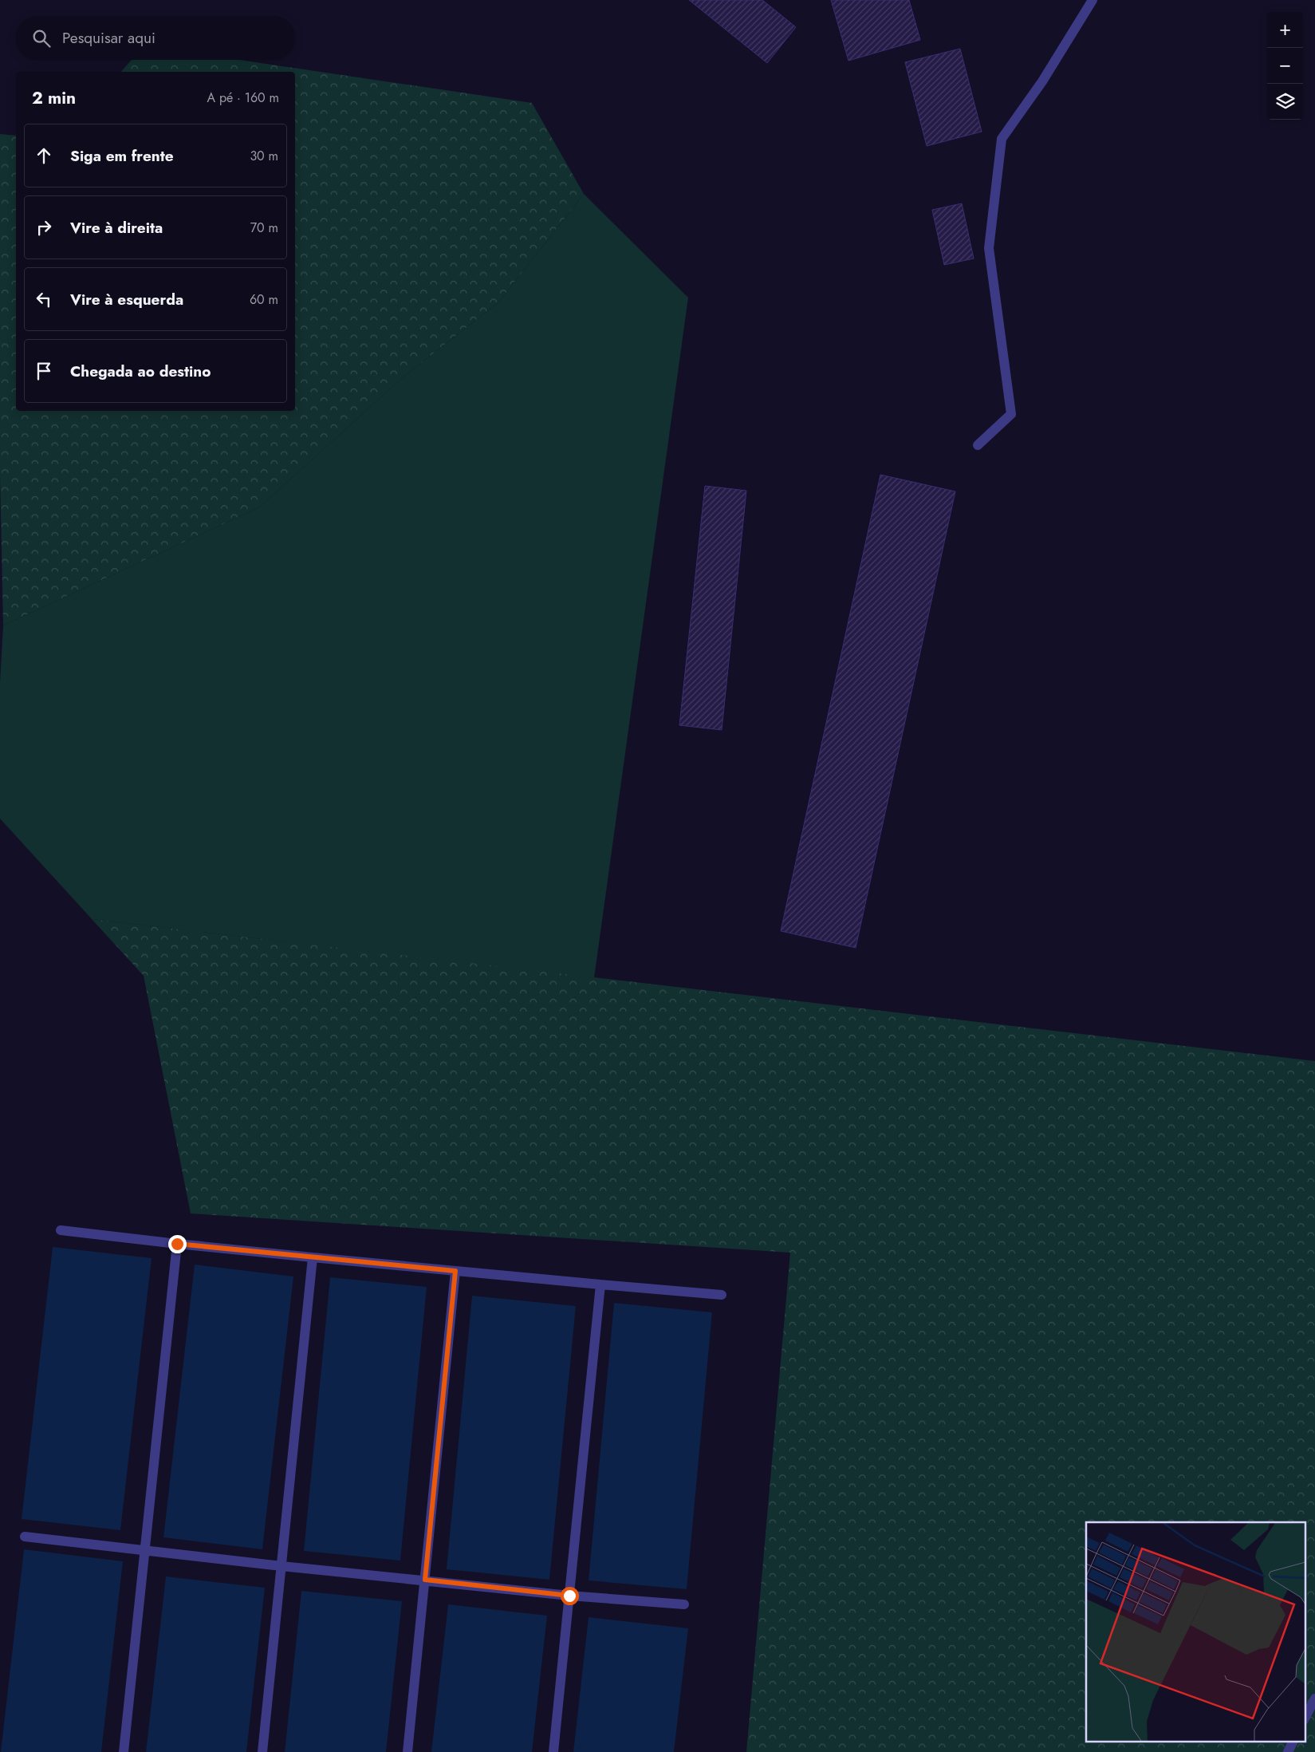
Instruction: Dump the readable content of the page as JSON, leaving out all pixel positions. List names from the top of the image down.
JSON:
{
  "page": {
    "map_buttons": ["+", "−"],
    "search": "Pesquisar aqui",
    "heading": ["2 min", "A pé · 160 m"],
    "list": [
      ["Siga em frente", "30 m"],
      ["Vire à direita", "70 m"],
      ["Vire à esquerda", "60 m"],
      "Chegada ao destino"
    ]
  }
}
